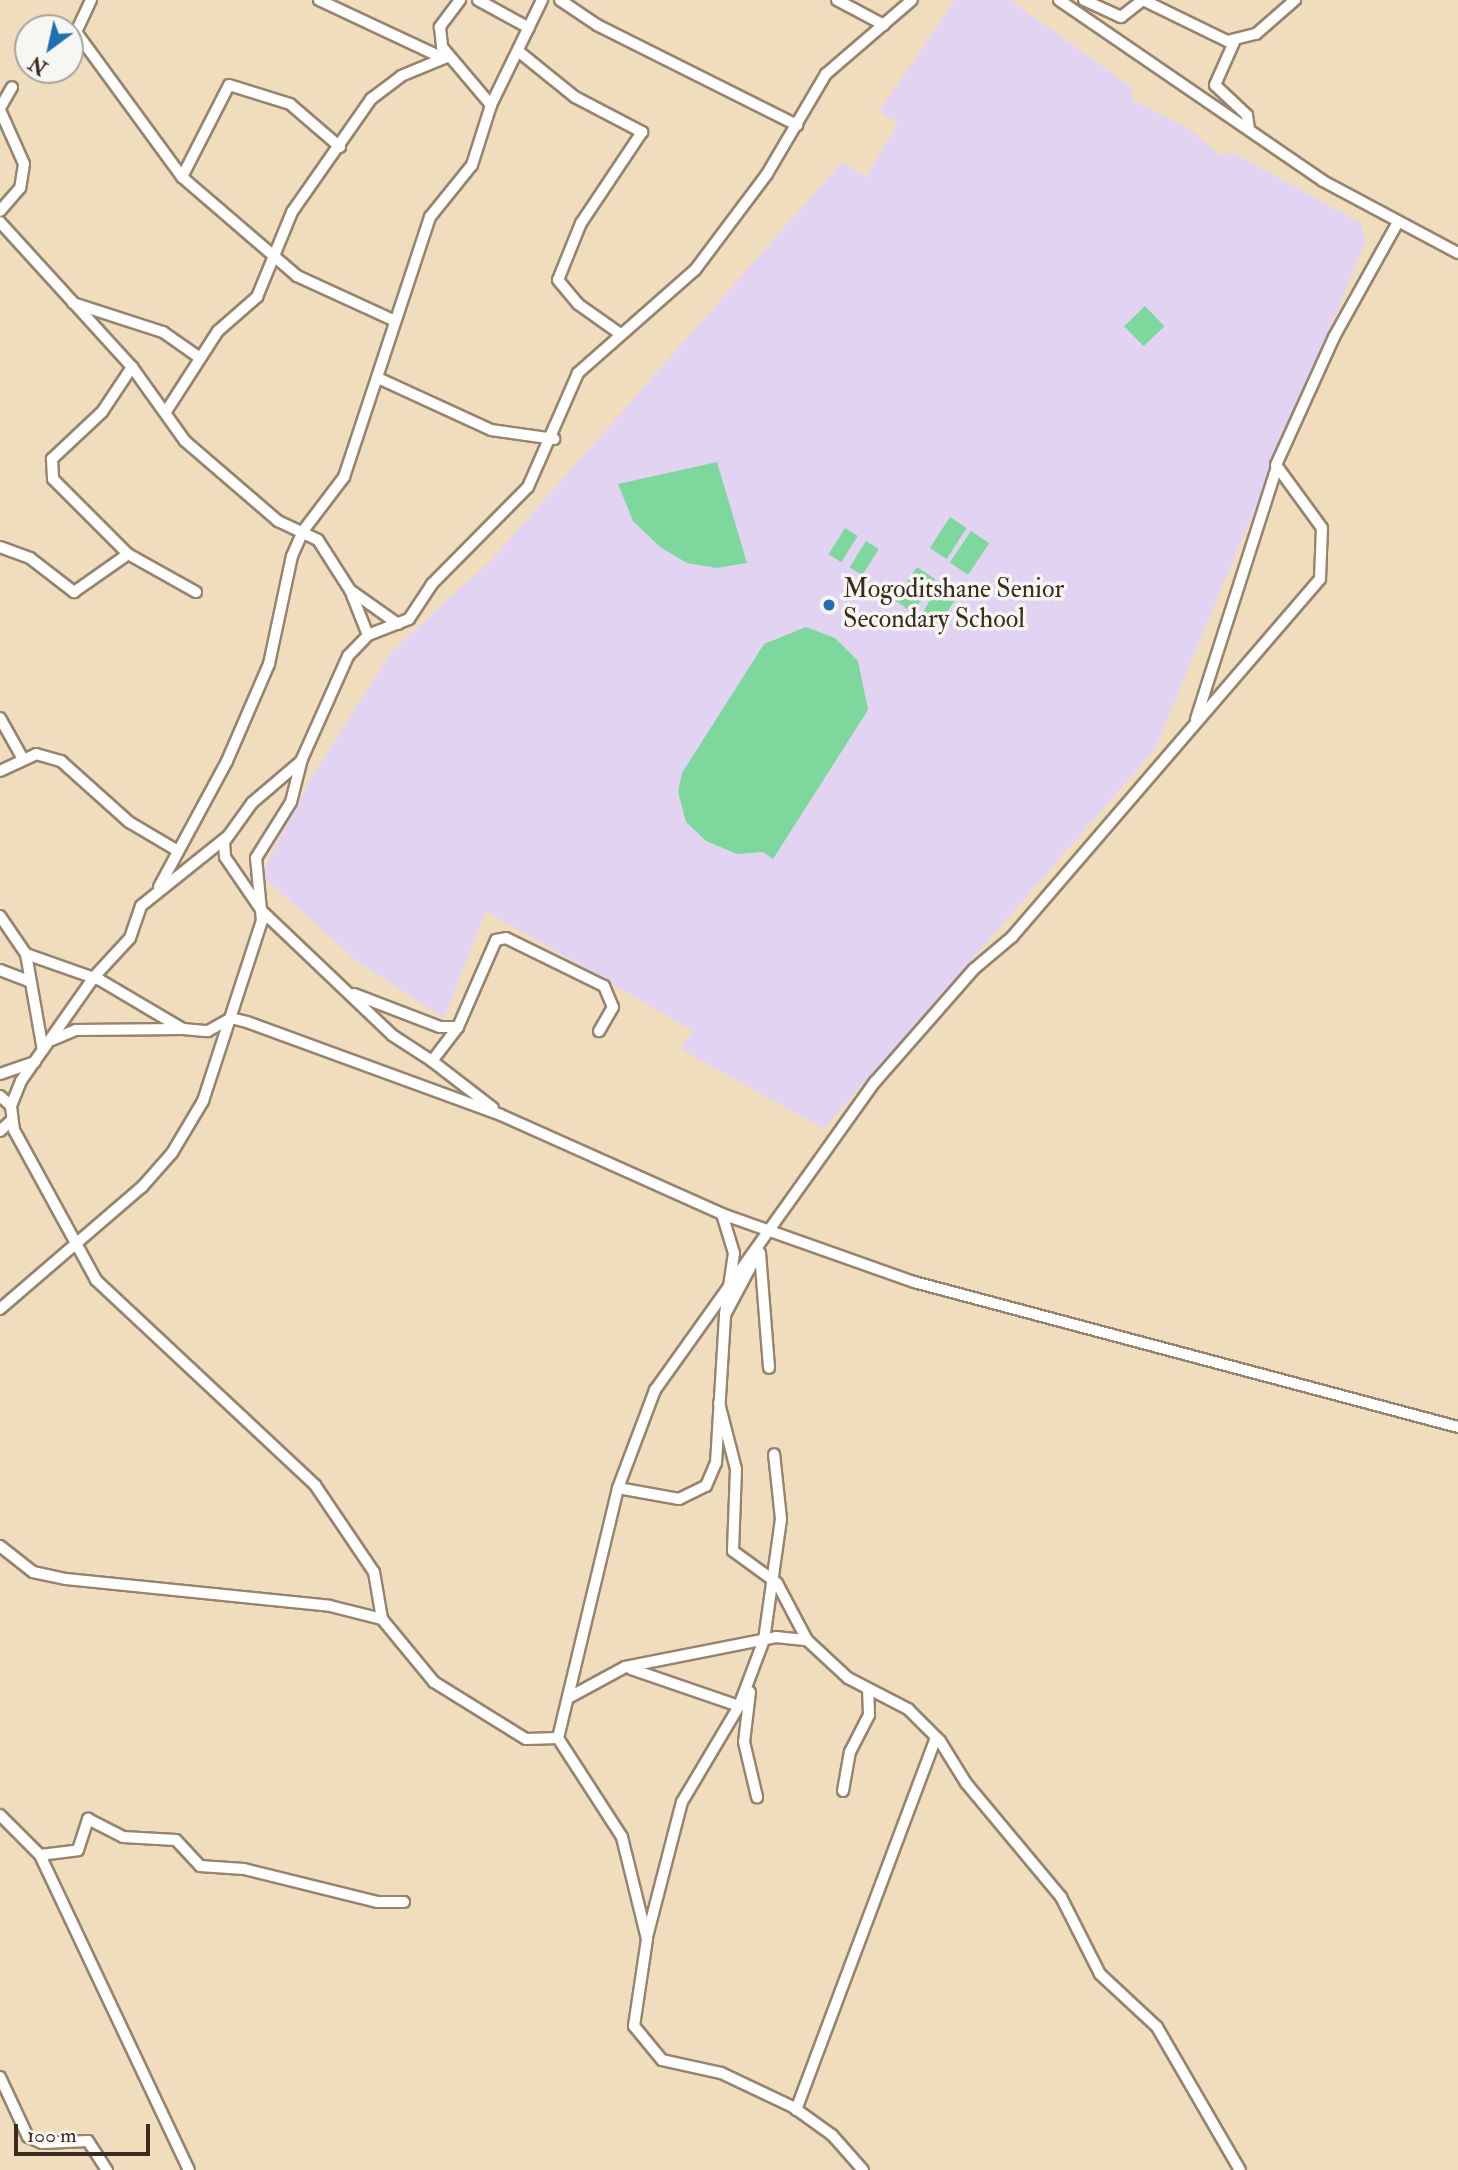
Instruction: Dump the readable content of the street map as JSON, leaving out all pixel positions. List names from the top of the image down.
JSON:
{
  "places": ["Mogoditshane Senior Secondary School"],
  "scale_bar": "100 m",
  "north": "bottom left"
}
